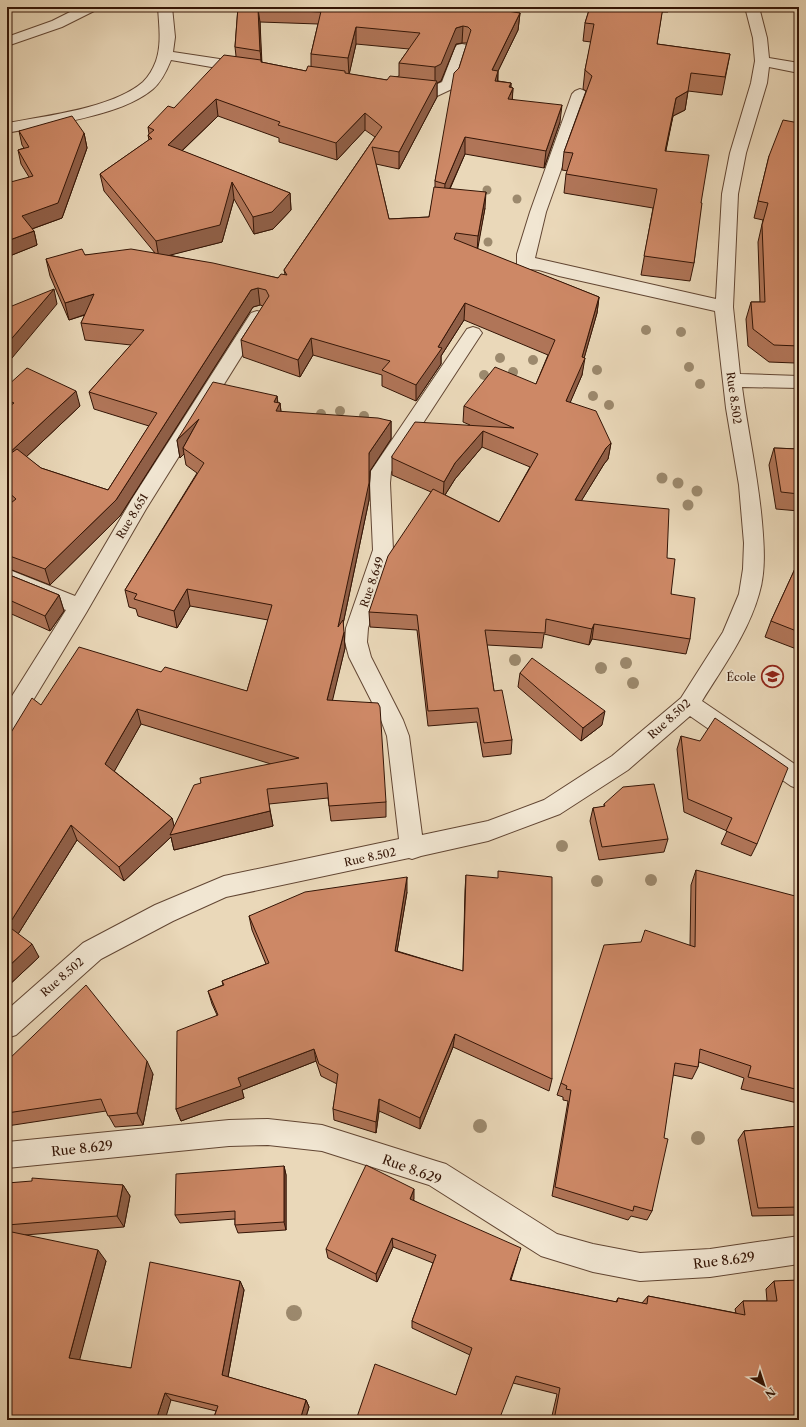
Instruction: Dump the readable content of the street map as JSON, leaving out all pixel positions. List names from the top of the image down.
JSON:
{
  "streets": {
    "street": [
      "Rue 8.502",
      "Rue 8.651",
      "Rue 8.649",
      "Rue 8.629"
    ]
  },
  "crossings": [
    ["Rue 8.502", "Rue 8.649"]
  ],
  "places": {
    "school or university": ["École"]
  },
  "north": "bottom right"
}
